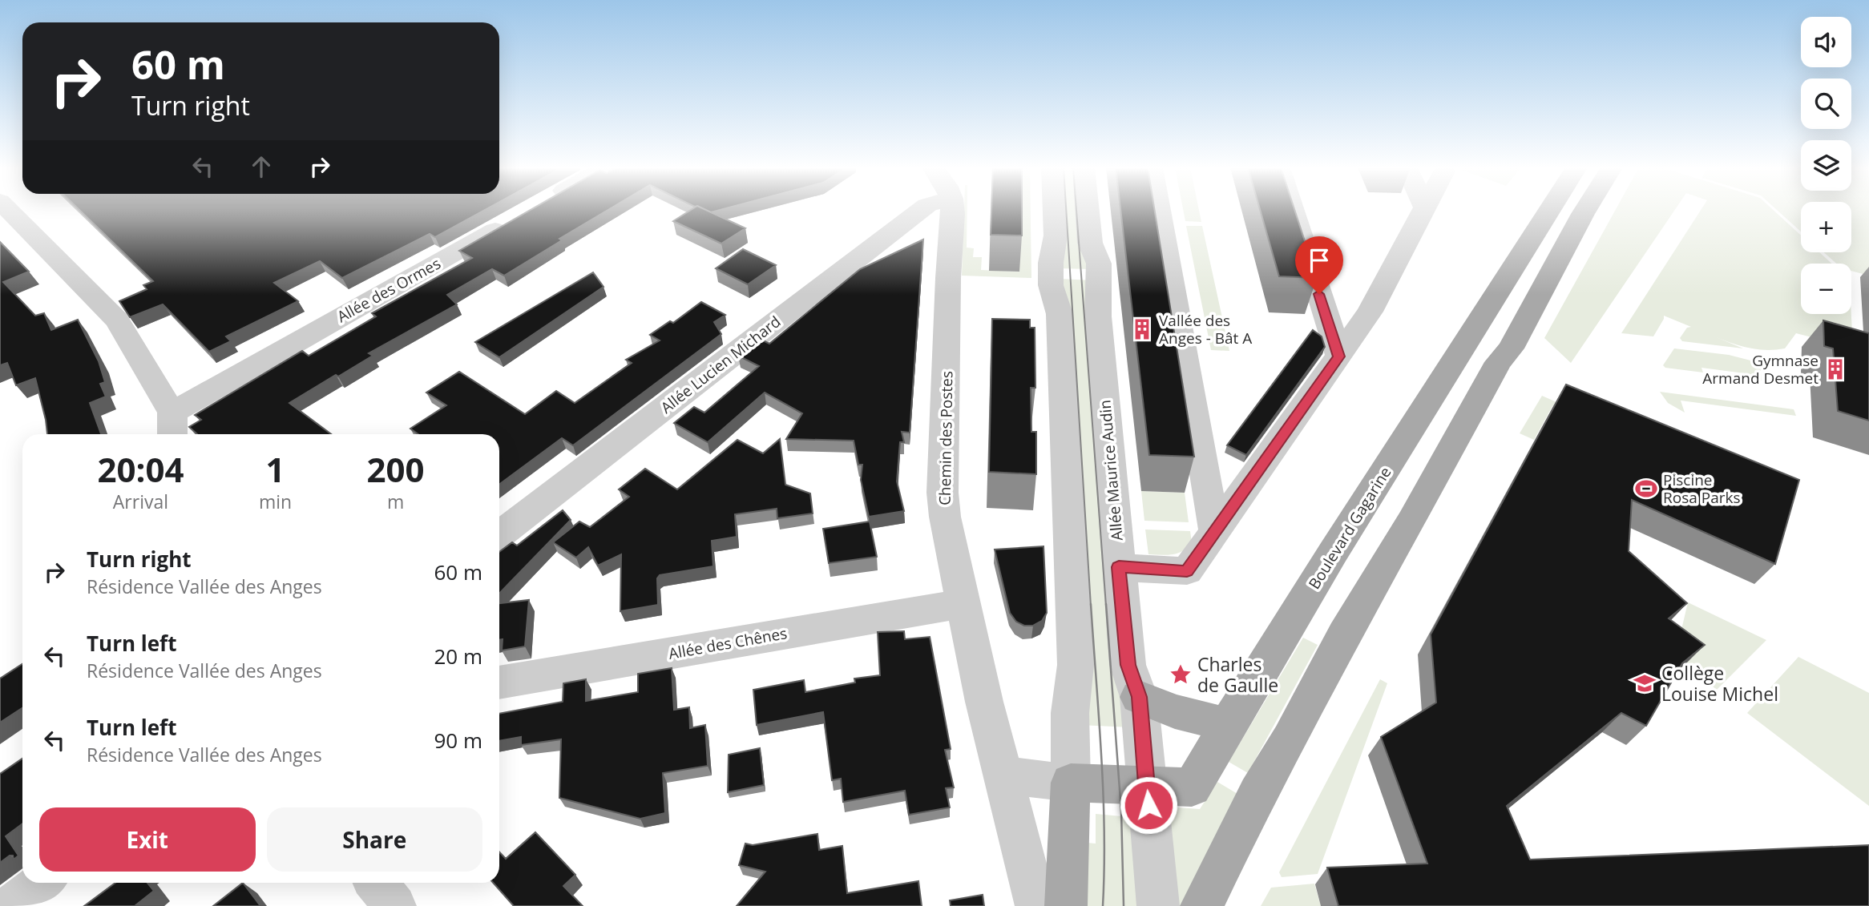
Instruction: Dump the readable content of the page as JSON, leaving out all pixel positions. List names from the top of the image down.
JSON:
{
  "streets": {
    "main road": ["Boulevard Gagarine"],
    "street": [
      "Allée des Ormes",
      "Allée Lucien Michard",
      "Chemin des Postes",
      "Allée Maurice Audin",
      "Allée des Chênes"
    ]
  },
  "crossings": [
    ["Chemin des Postes", "Allée des Chênes"],
    ["Allée Maurice Audin", "Boulevard Gagarine"]
  ],
  "places": {
    "building": ["Vallée des Anges - Bât A", "Gymnase Armand Desmet"],
    "sports": ["Piscine Rosa Parks"],
    "place": ["Charles de Gaulle"],
    "school or university": ["Collège Louise Michel"]
  },
  "page": {
    "map_buttons": ["+", "−"],
    "turn": ["60 m", "Turn right"],
    "eta": [
      "20:04",
      "Arrival",
      "1",
      "min",
      "200",
      "m"
    ],
    "list": [
      {
        "name": "Turn right",
        "note": "Résidence Vallée des Anges",
        "value": "60 m"
      },
      {
        "name": "Turn left",
        "note": "Résidence Vallée des Anges",
        "value": "20 m"
      },
      {
        "name": "Turn left",
        "note": "Résidence Vallée des Anges",
        "value": "90 m"
      }
    ],
    "buttons": ["Exit", "Share"]
  }
}
